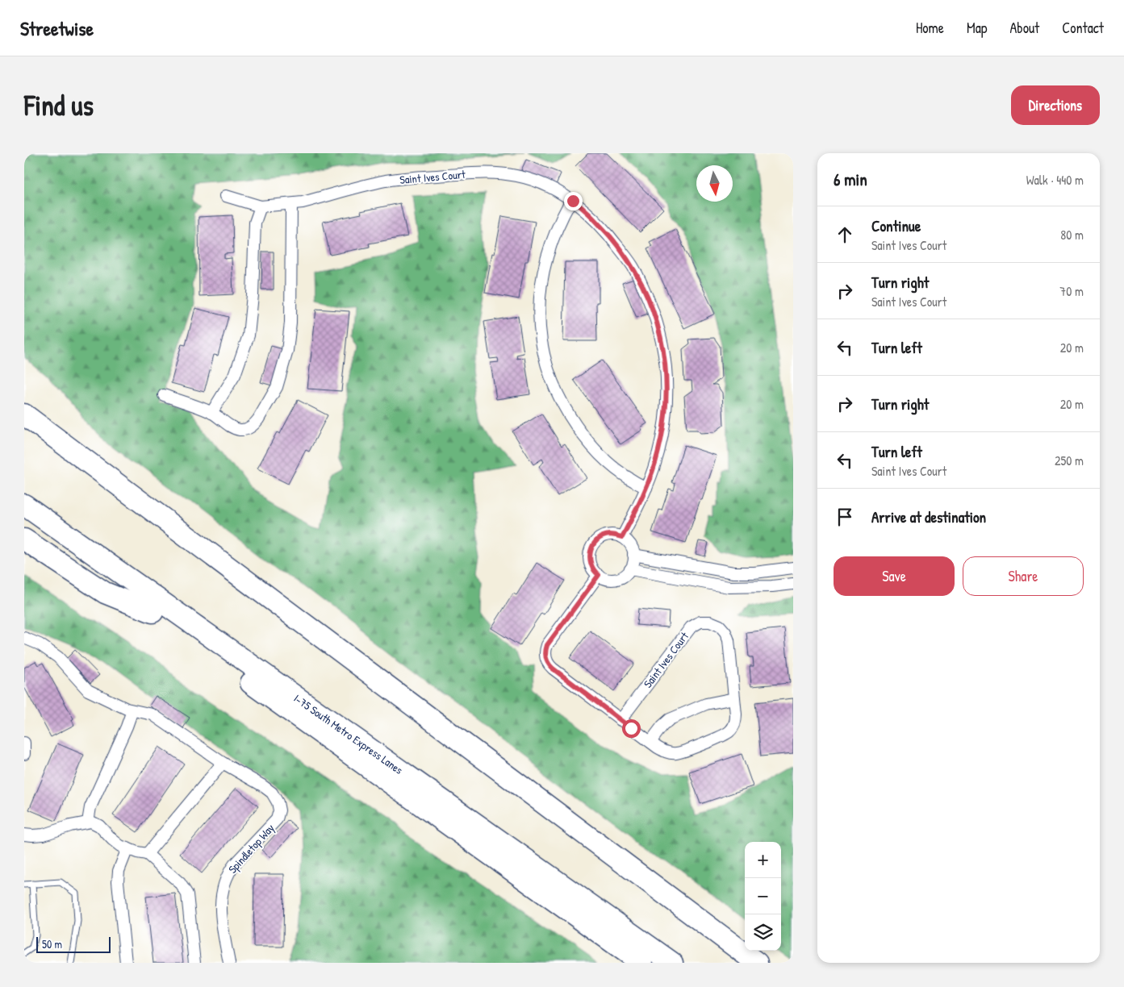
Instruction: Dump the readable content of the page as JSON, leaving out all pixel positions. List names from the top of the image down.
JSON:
{
  "streets": {
    "highway": ["I-75 South Metro Express Lanes"],
    "street": ["Saint Ives Court", "Spindletop Way"]
  },
  "scale_bar": "50 m",
  "north": "bottom",
  "page": {
    "header": "Streetwise",
    "nav": [
      "Home",
      "Map",
      "About",
      "Contact"
    ],
    "buttons": [
      "Directions",
      ["Save", "Share"]
    ],
    "title": "Find us",
    "heading": ["6 min", "Walk · 440 m"],
    "list": [
      ["Continue", "Saint Ives Court", "80 m"],
      ["Turn right", "Saint Ives Court", "70 m"],
      ["Turn left", "20 m"],
      ["Turn right", "20 m"],
      ["Turn left", "Saint Ives Court", "250 m"],
      "Arrive at destination"
    ],
    "map_buttons": ["+", "−"],
    "scale": "50 m"
  }
}
